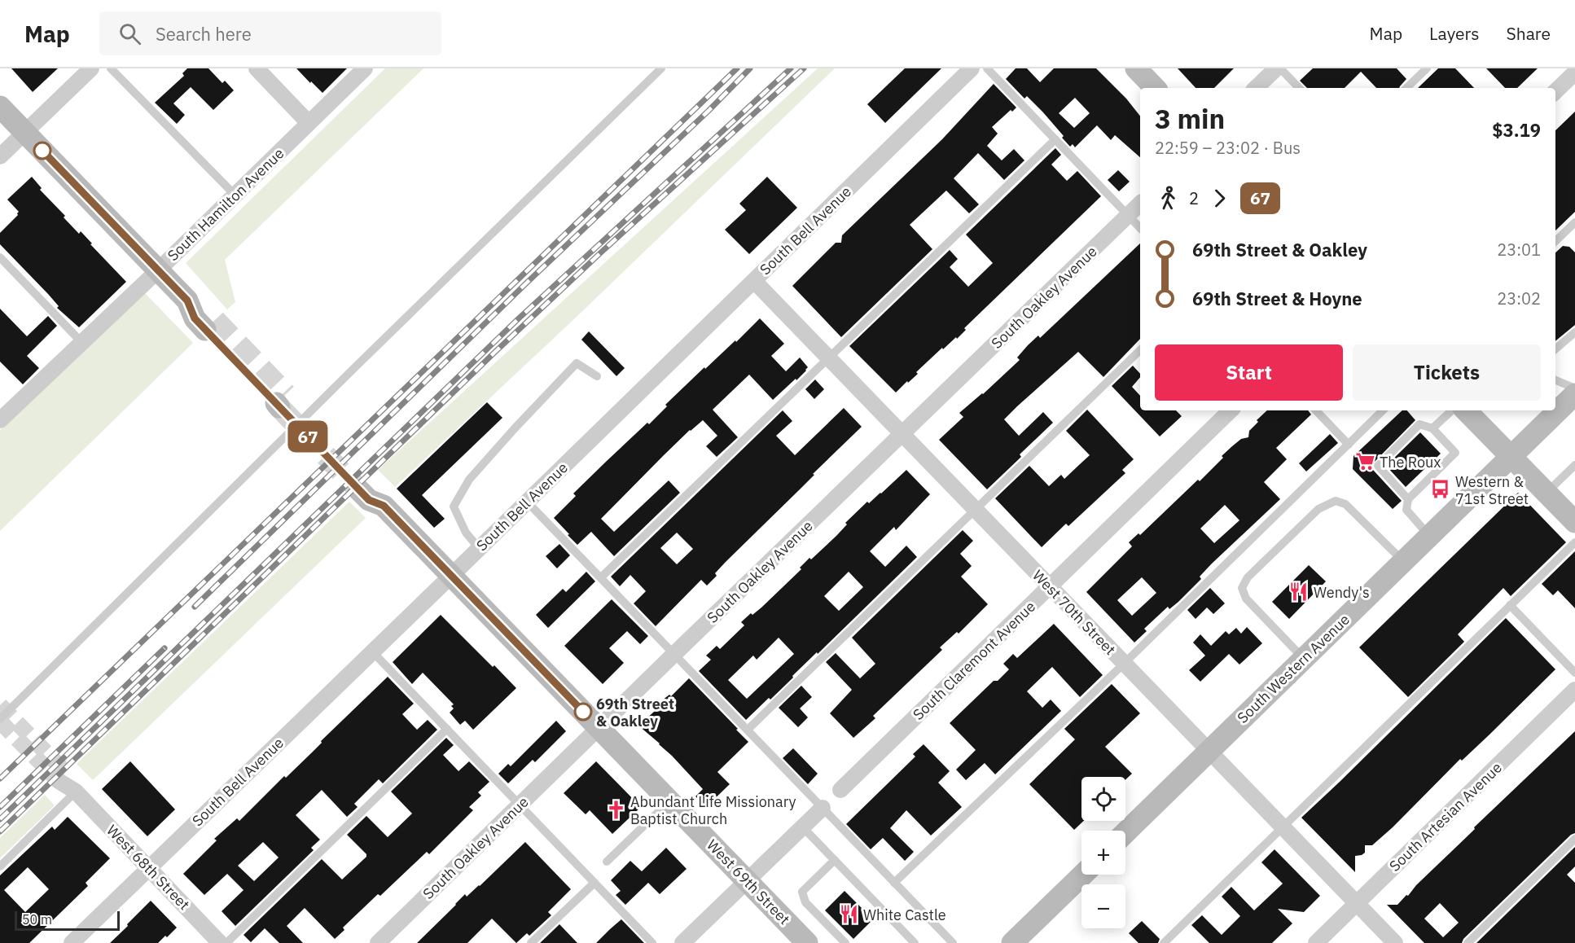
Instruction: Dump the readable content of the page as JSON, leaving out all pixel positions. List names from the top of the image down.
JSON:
{
  "streets": {
    "main road": ["South Western Avenue", "West 69th Street"],
    "street": [
      "South Hamilton Avenue",
      "South Bell Avenue",
      "South Oakley Avenue",
      "West 70th Street",
      "South Claremont Avenue",
      "South Artesian Avenue",
      "West 68th Street"
    ]
  },
  "crossings": [
    ["South Bell Avenue", "West 70th Street"],
    ["South Bell Avenue", "West 68th Street"],
    ["South Bell Avenue", "West 69th Street"],
    ["South Oakley Avenue", "West 70th Street"],
    ["South Oakley Avenue", "West 69th Street"],
    ["West 70th Street", "South Claremont Avenue"],
    ["West 70th Street", "South Western Avenue"],
    ["West 70th Street", "South Artesian Avenue"]
  ],
  "places": {
    "supermarket": ["The Roux"],
    "bus stop": ["Western & 71st Street"],
    "restaurant": ["Wendy's", "White Castle"],
    "other": ["69th Street & Oakley"],
    "church": ["Abundant Life Missionary Baptist Church"]
  },
  "lines": ["bus line 67"],
  "scale_bar": "50 m",
  "page": {
    "header": "Map",
    "search": "Search here",
    "nav": ["Map", "Layers", "Share"],
    "on_map": "67",
    "heading": ["3 min", "22:59 – 23:02 · Bus", "$3.19"],
    "legs": ["2", "67"],
    "list": [
      {
        "name": "69th Street & Oakley",
        "value": "23:01"
      },
      {
        "name": "69th Street & Hoyne",
        "value": "23:02"
      }
    ],
    "buttons": ["Start", "Tickets"],
    "map_buttons": ["+", "−"],
    "scale": "50 m"
  }
}
